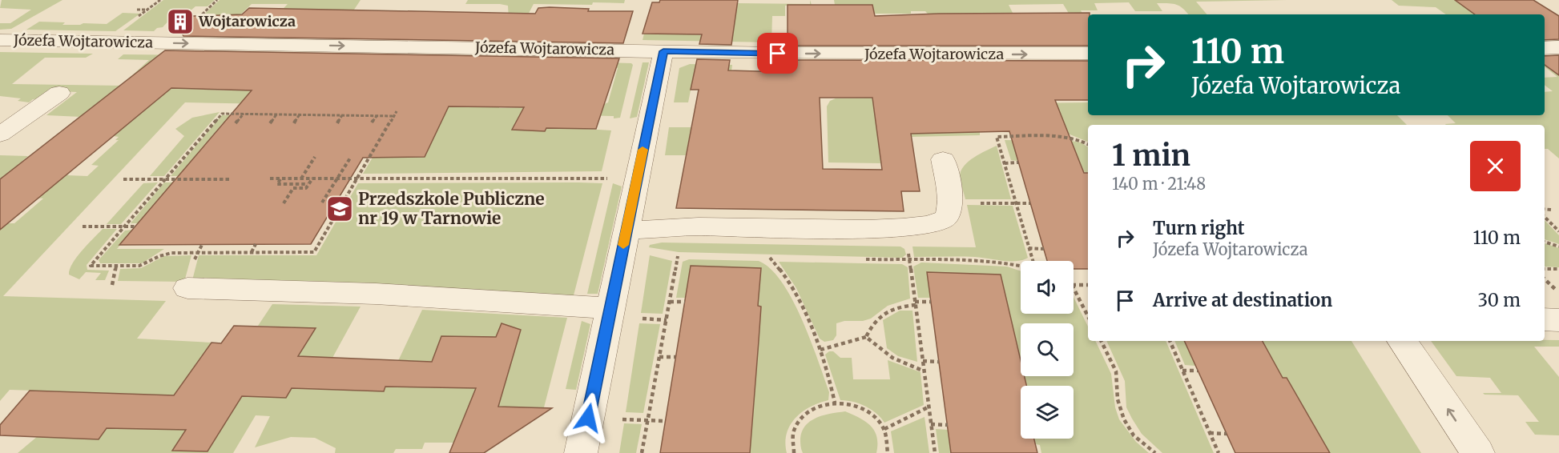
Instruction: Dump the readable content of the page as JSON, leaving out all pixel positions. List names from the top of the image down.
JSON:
{
  "streets": {
    "street": ["Józefa Wojtarowicza"]
  },
  "one_way": ["Józefa Wojtarowicza"],
  "places": {
    "building": ["Wojtarowicza"],
    "school or university": ["Przedszkole Publiczne nr 19 w Tarnowie"]
  },
  "page": {
    "turn": ["110 m", "Józefa Wojtarowicza"],
    "heading": ["1 min", "140 m · 21:48"],
    "list": [
      {
        "name": "Turn right",
        "note": "Józefa Wojtarowicza",
        "value": "110 m"
      },
      {
        "name": "Arrive at destination",
        "value": "30 m"
      }
    ]
  }
}
